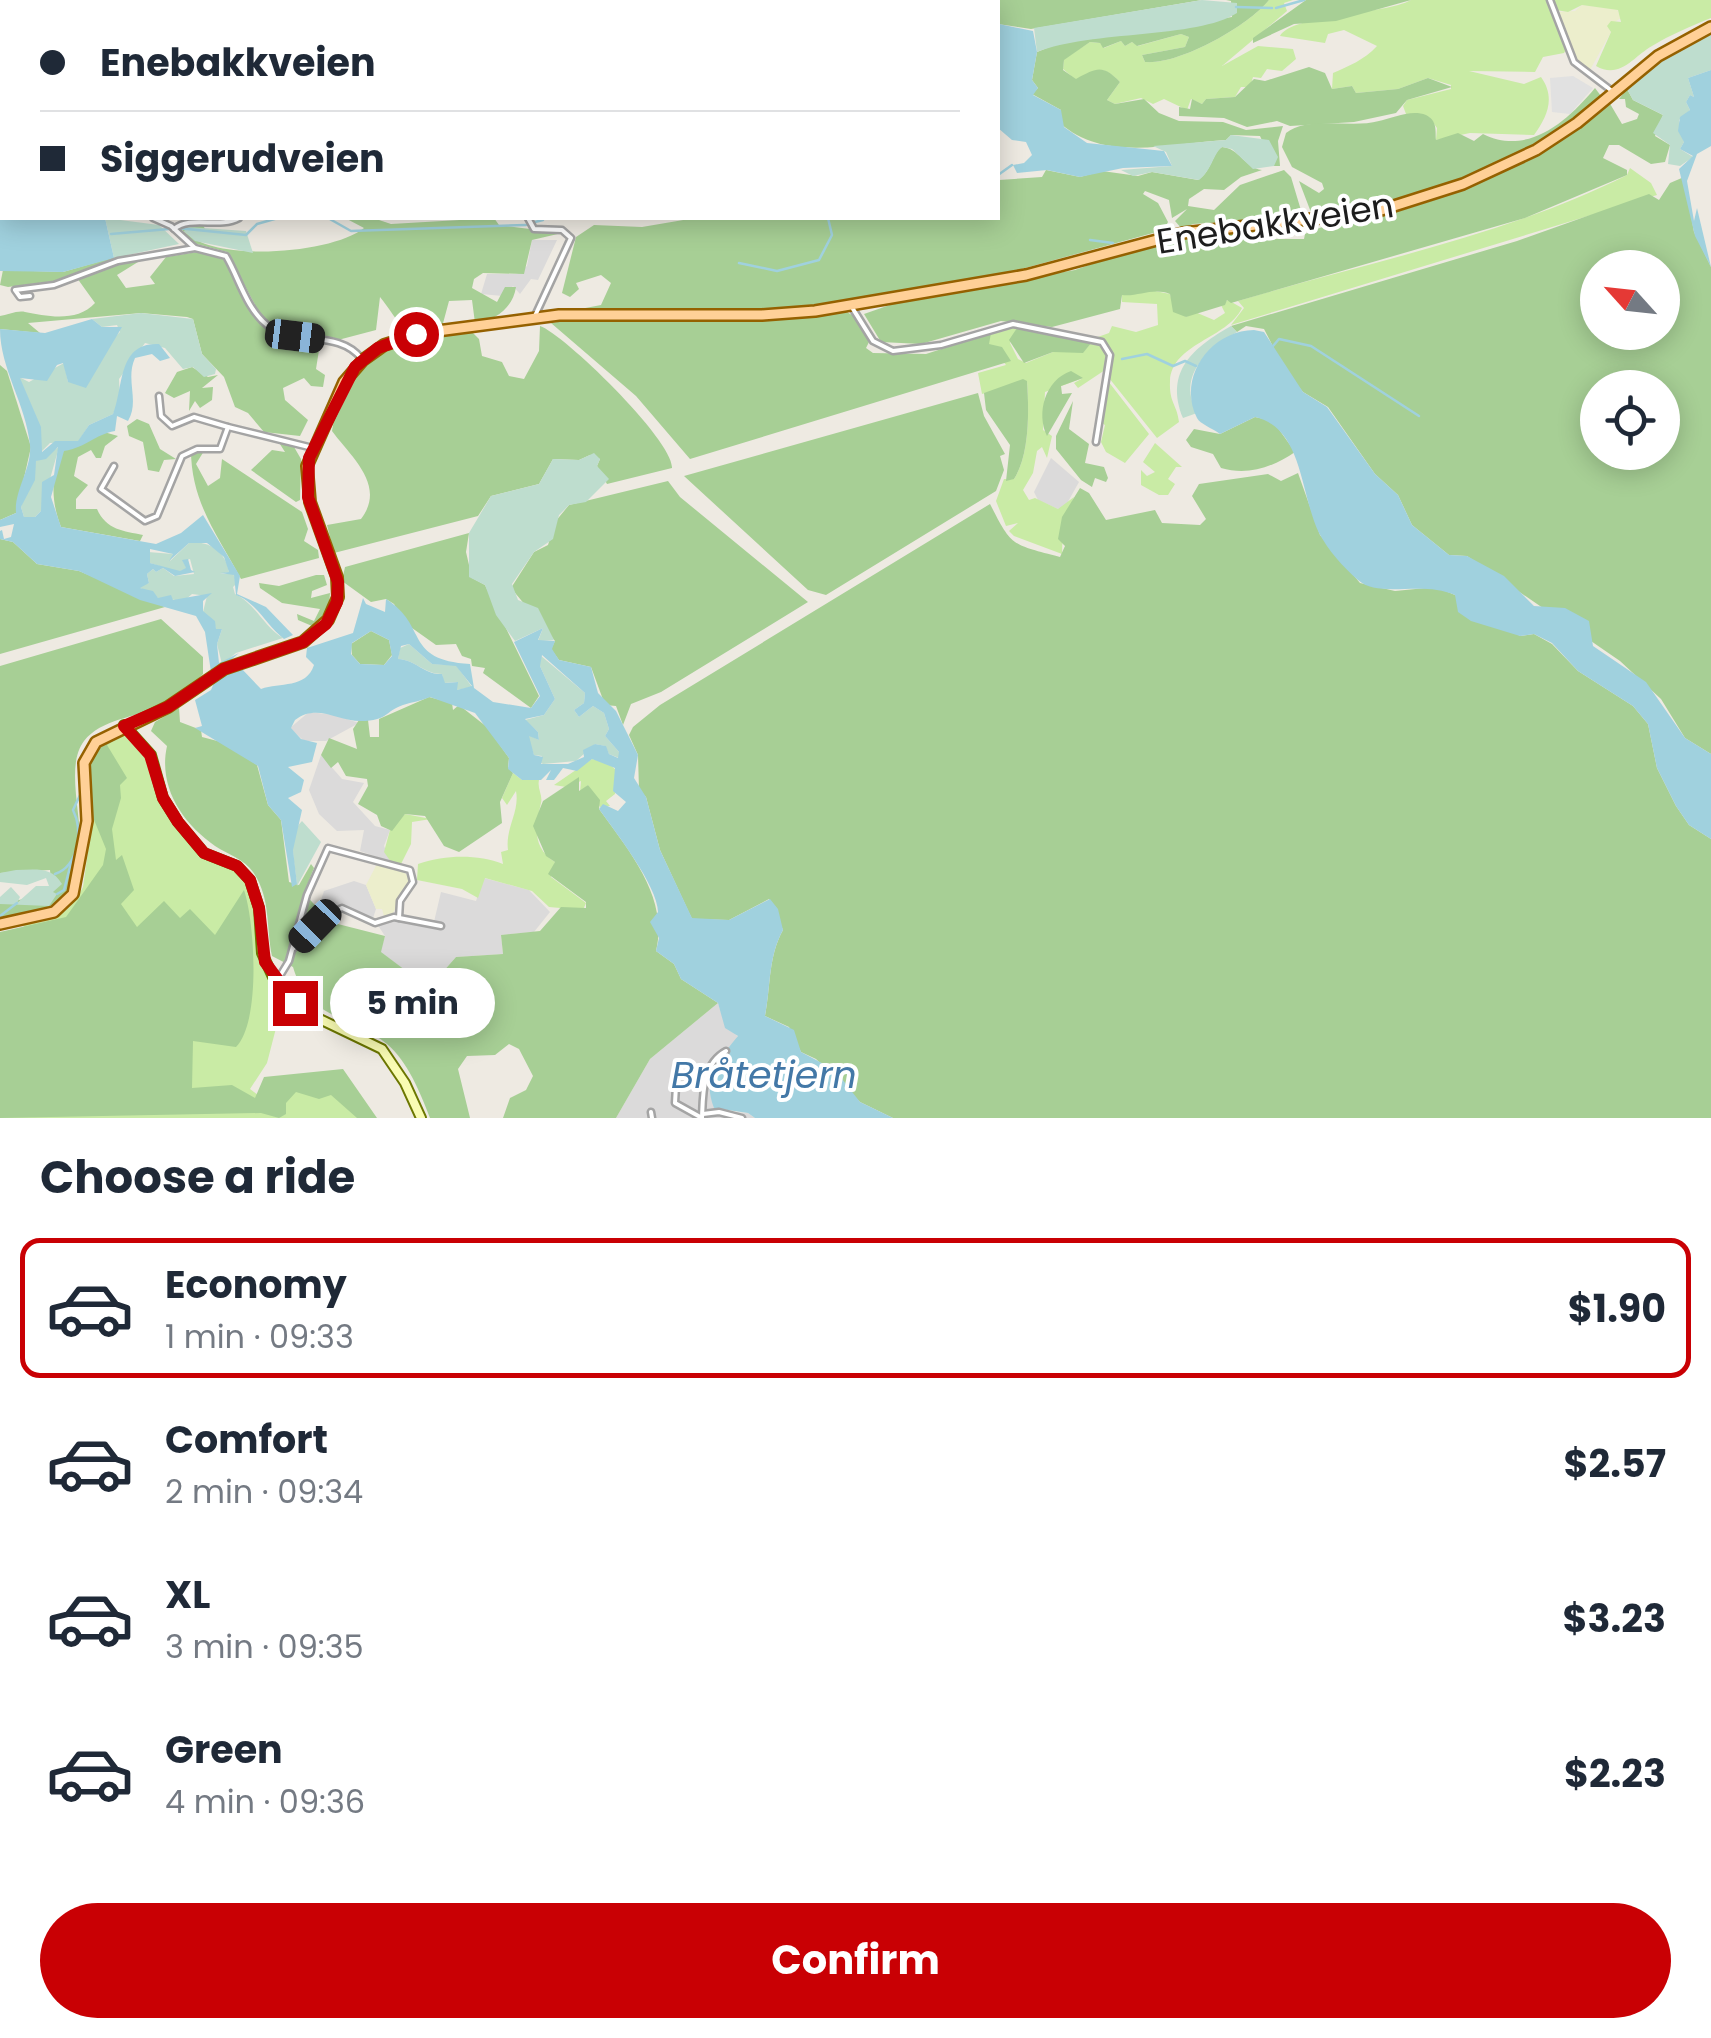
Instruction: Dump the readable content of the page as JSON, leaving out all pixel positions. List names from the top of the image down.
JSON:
{
  "streets": {
    "main road": ["Enebakkveien"]
  },
  "water": ["Bråtetjern"],
  "north": "top left",
  "page": {
    "banner": ["Enebakkveien", "Siggerudveien"],
    "bubble": "5 min",
    "heading": "Choose a ride",
    "list": [
      {
        "name": "Economy",
        "note": "1 min · 09:33",
        "value": "$1.90"
      },
      {
        "name": "Comfort",
        "note": "2 min · 09:34",
        "value": "$2.57"
      },
      {
        "name": "XL",
        "note": "3 min · 09:35",
        "value": "$3.23"
      },
      {
        "name": "Green",
        "note": "4 min · 09:36",
        "value": "$2.23"
      }
    ],
    "buttons": "Confirm"
  }
}
